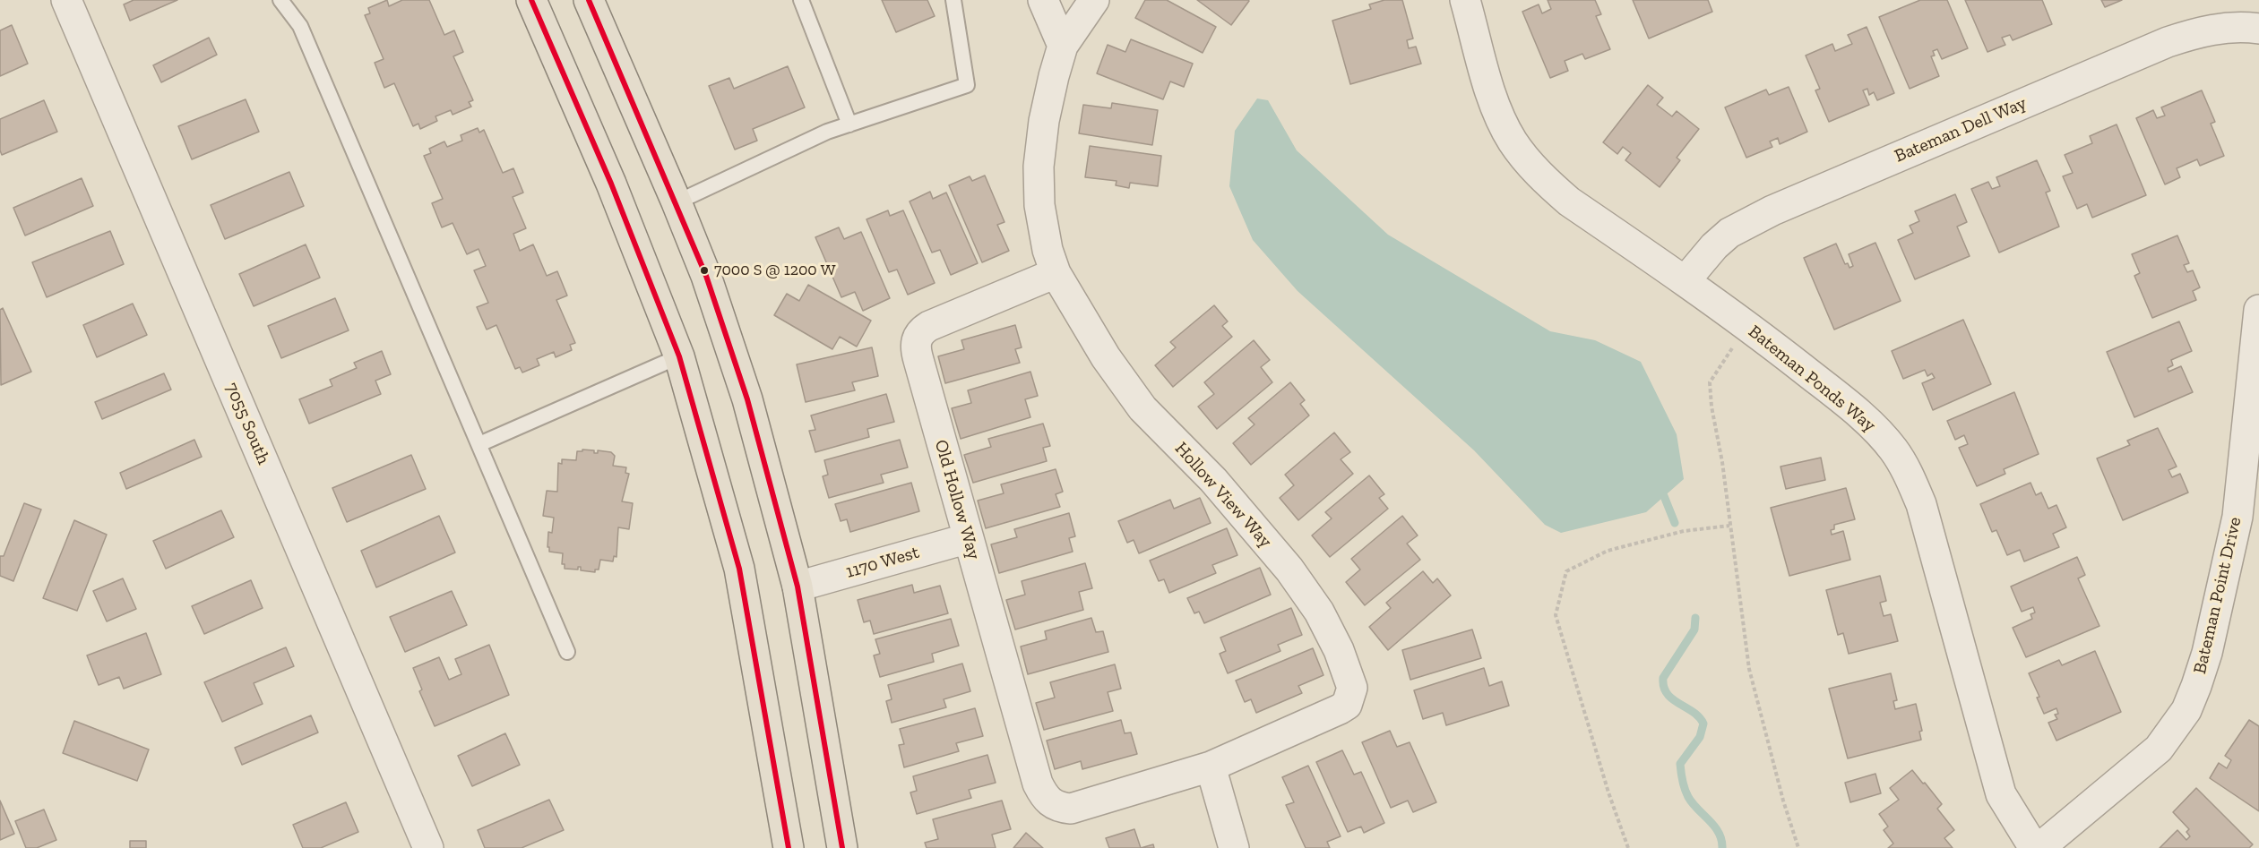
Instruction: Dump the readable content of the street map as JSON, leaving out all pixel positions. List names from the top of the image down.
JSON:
{
  "streets": {
    "street": [
      "Bateman Dell Way",
      "Bateman Ponds Way",
      "7055 South",
      "Hollow View Way",
      "Old Hollow Way",
      "1170 West",
      "Bateman Point Drive"
    ]
  },
  "crossings": [
    ["Bateman Dell Way", "Bateman Ponds Way"],
    ["Hollow View Way", "Old Hollow Way"],
    ["Old Hollow Way", "1170 West"]
  ],
  "places": ["7000 S @ 1200 W"]
}
